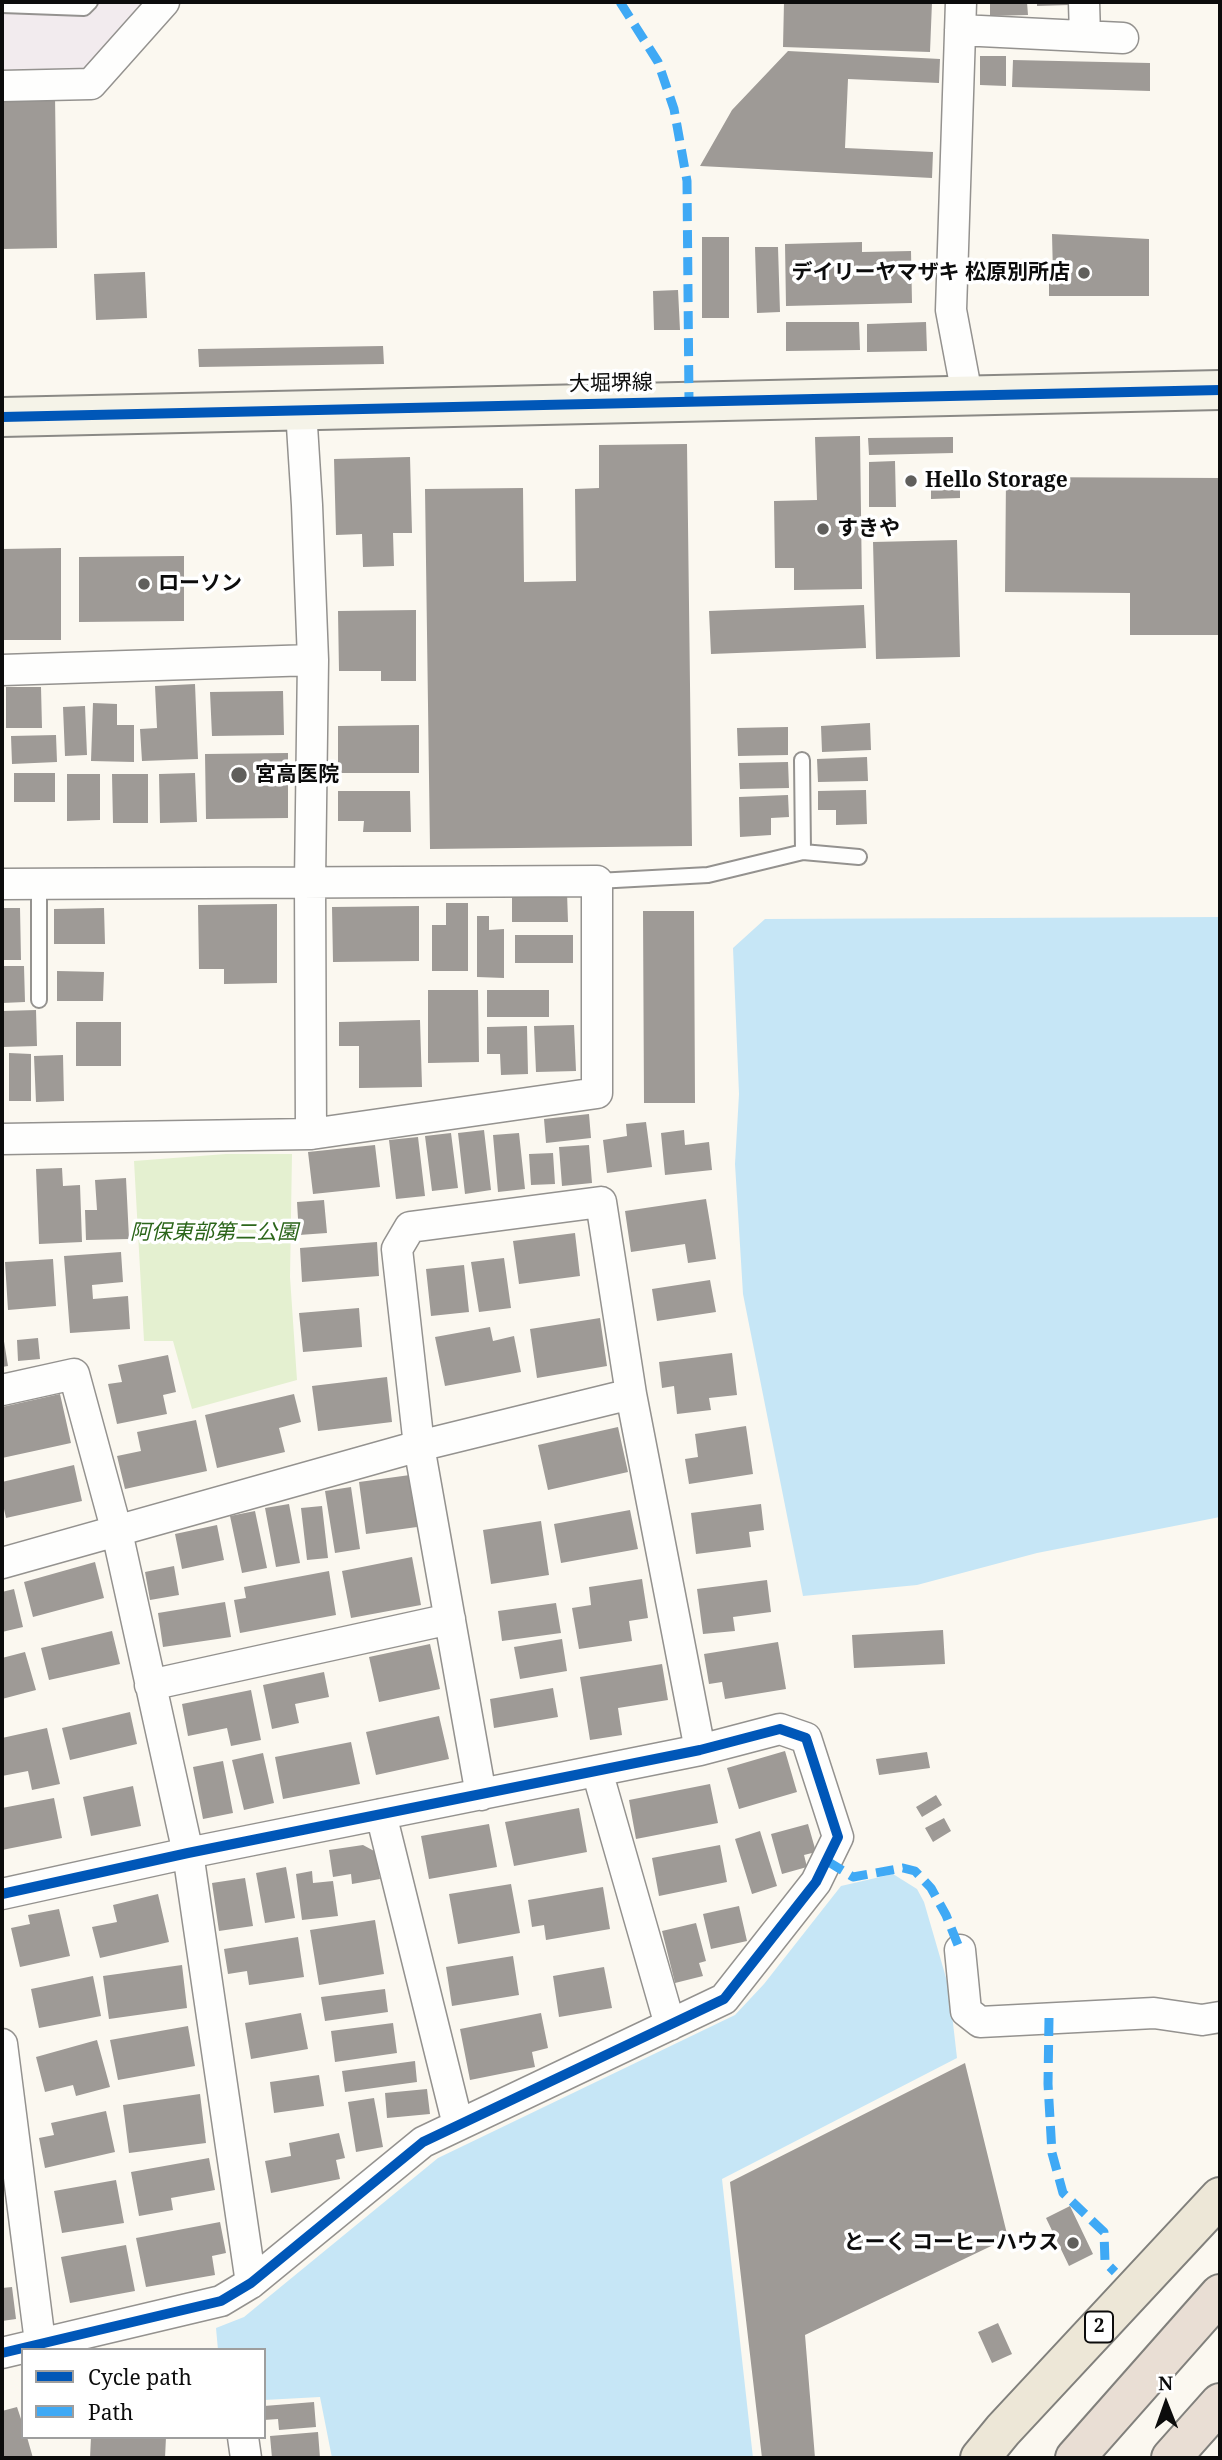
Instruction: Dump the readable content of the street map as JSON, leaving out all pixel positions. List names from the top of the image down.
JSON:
{
  "streets": {
    "main road": ["大堀堺線", "2"]
  },
  "parks": ["阿保東部第二公園"],
  "places": [
    "デイリーヤマザキ 松原別所店",
    "Hello Storage",
    "すきや",
    "ローソン",
    "宮高医院",
    "とーく コーヒーハウス"
  ],
  "legend": ["Cycle path", "Path"],
  "north": "top"
}
